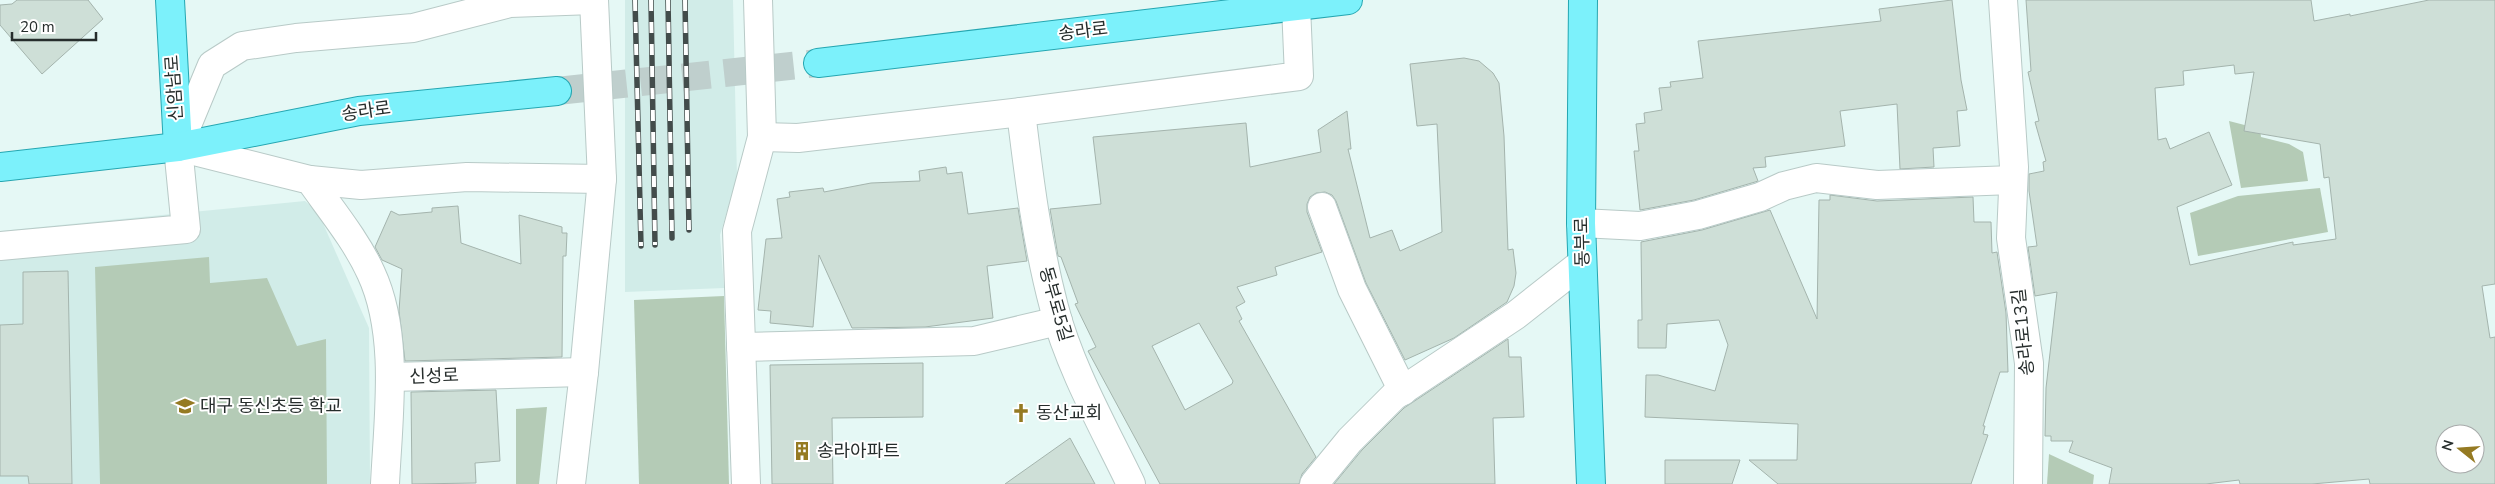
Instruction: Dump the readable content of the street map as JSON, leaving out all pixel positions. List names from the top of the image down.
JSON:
{
  "streets": {
    "main road": ["송라로", "신암남로", "동부로"],
    "street": ["동부로5길", "송라로13길", "신성로"]
  },
  "crossings": [
    ["송라로", "신암남로"]
  ],
  "places": {
    "school or university": ["대구 동신초등 학교"],
    "church": ["동산교회"],
    "building": ["송라아파트"]
  },
  "scale_bar": "20 m",
  "north": "left"
}
